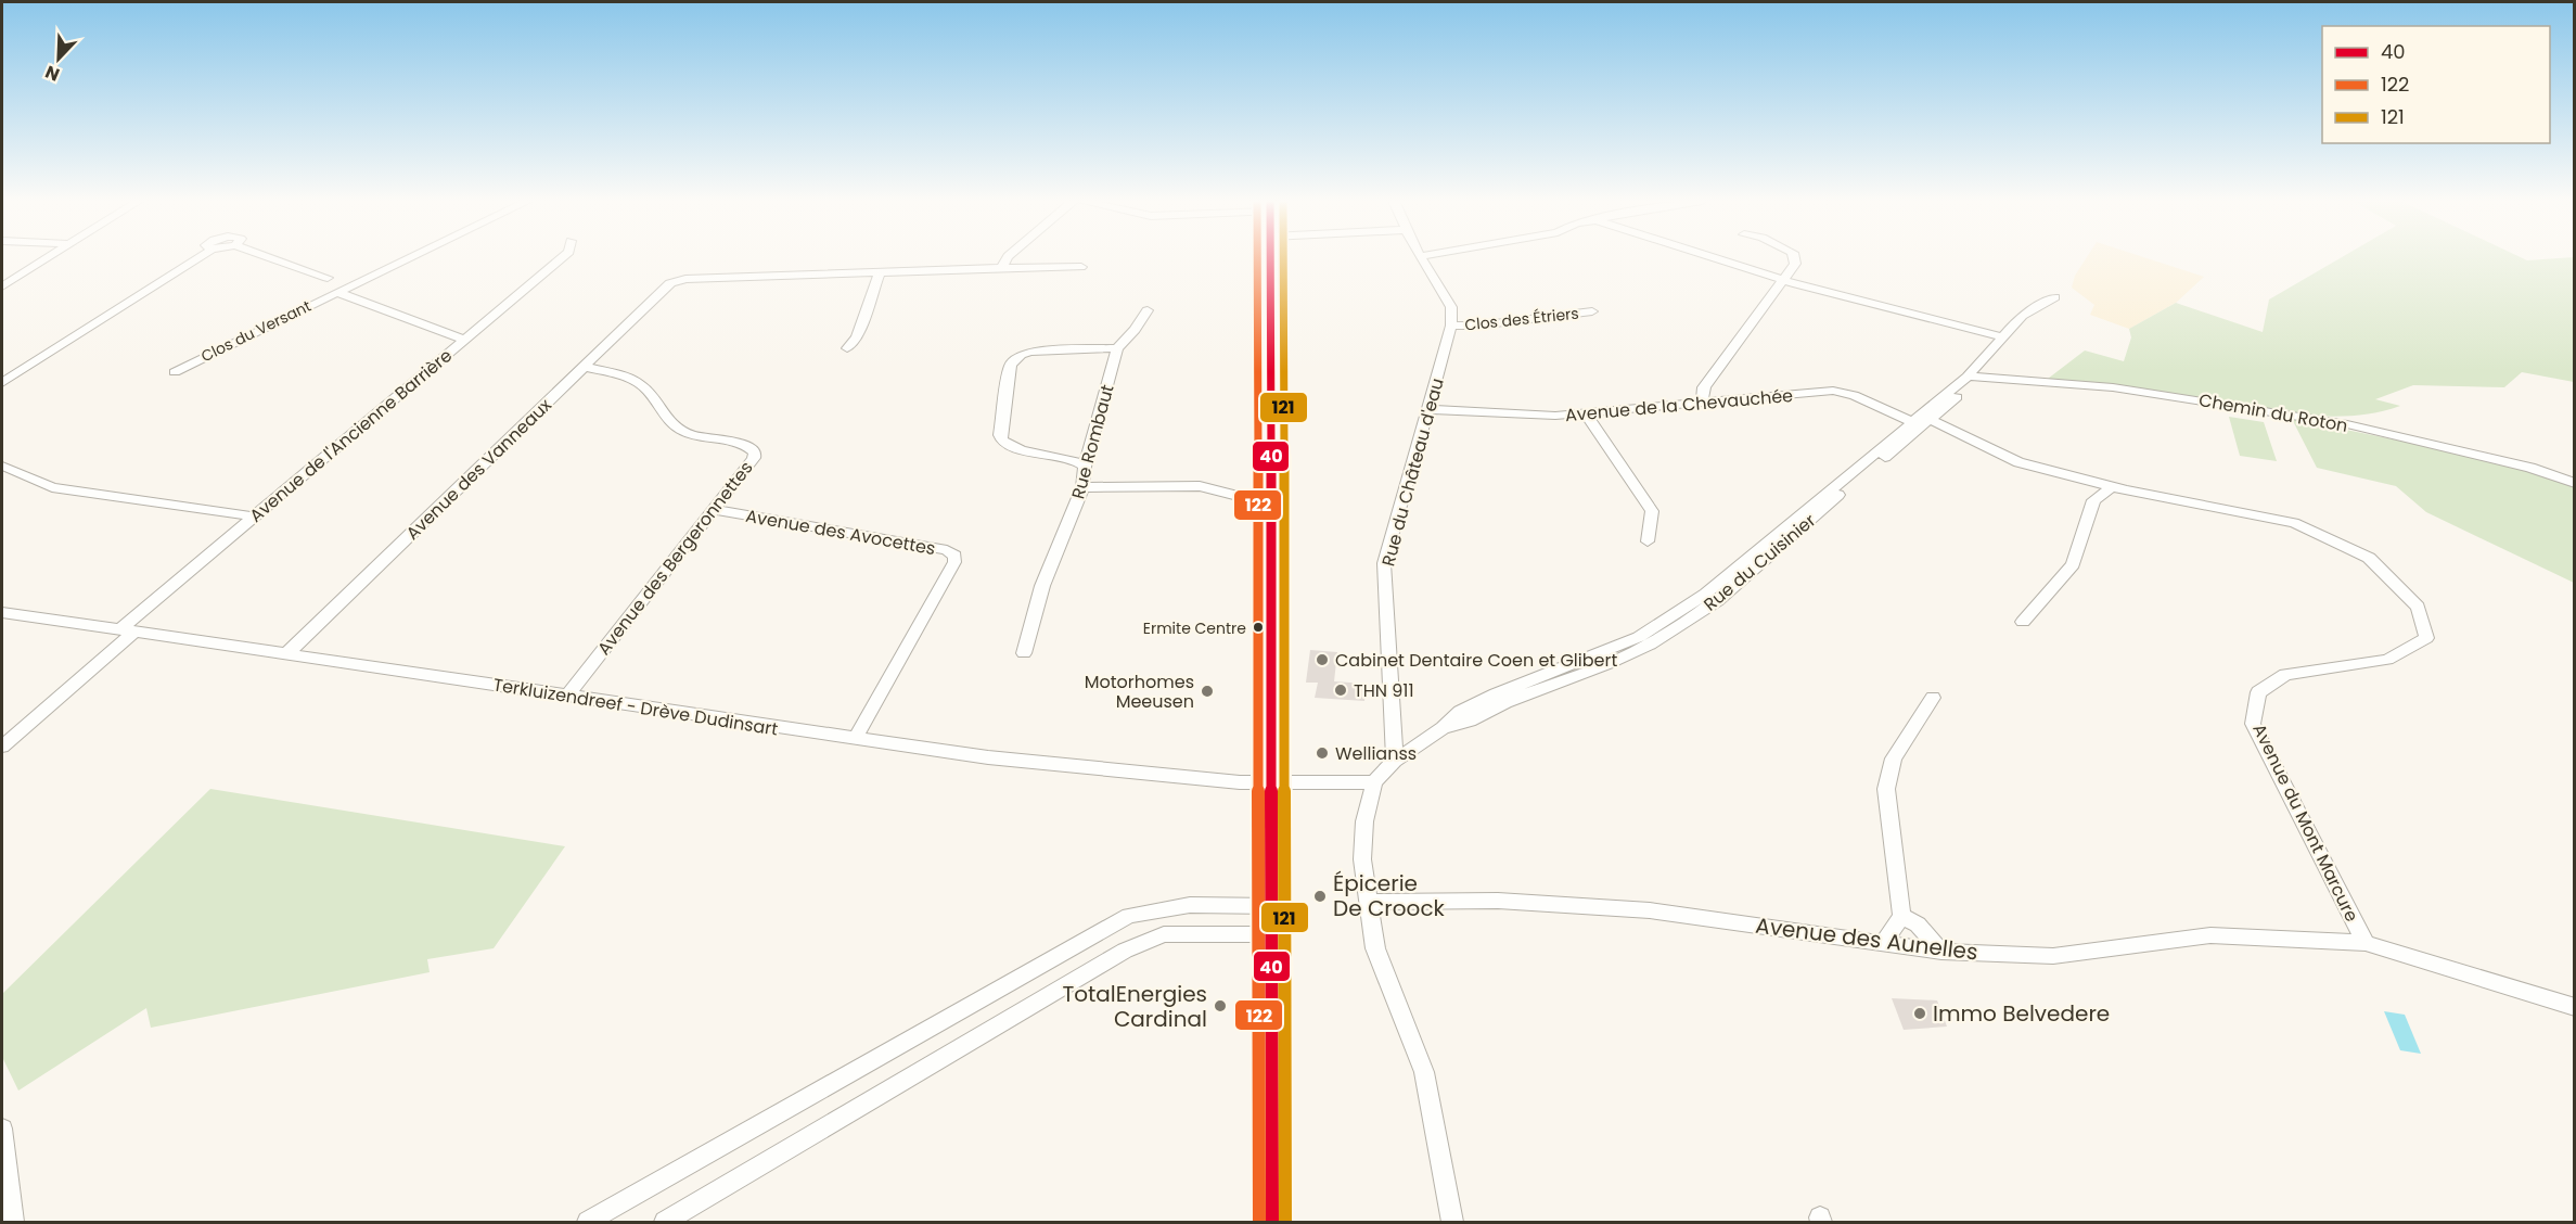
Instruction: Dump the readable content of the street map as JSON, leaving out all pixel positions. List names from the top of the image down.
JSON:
{
  "streets": {
    "street": [
      "Clos des Étriers",
      "Clos du Versant",
      "Avenue de la Chevauchée",
      "Chemin du Roton",
      "Avenue de l'Ancienne Barrière",
      "Rue Rombaut",
      "Avenue des Vanneaux",
      "Rue du Château d'eau",
      "Avenue des Avocettes",
      "Avenue des Bergeronnettes",
      "Rue du Cuisinier",
      "Terkluizendreef - Drève Dudinsart",
      "Avenue du Mont Marcure",
      "Avenue des Aunelles"
    ]
  },
  "crossings": [
    ["Clos des Étriers", "Rue du Château d'eau"],
    ["Clos du Versant", "Avenue de l'Ancienne Barrière"],
    ["Avenue de la Chevauchée", "Rue du Château d'eau"],
    ["Avenue de la Chevauchée", "Rue du Cuisinier"],
    ["Avenue de la Chevauchée", "Avenue du Mont Marcure"],
    ["Chemin du Roton", "Rue du Cuisinier"],
    ["Avenue de l'Ancienne Barrière", "Terkluizendreef - Drève Dudinsart"],
    ["Avenue des Vanneaux", "Avenue des Bergeronnettes"],
    ["Avenue des Vanneaux", "Terkluizendreef - Drève Dudinsart"],
    ["Rue du Château d'eau", "Rue du Cuisinier"],
    ["Avenue des Avocettes", "Avenue des Bergeronnettes"],
    ["Avenue des Avocettes", "Terkluizendreef - Drève Dudinsart"],
    ["Avenue des Bergeronnettes", "Terkluizendreef - Drève Dudinsart"],
    ["Rue du Cuisinier", "Terkluizendreef - Drève Dudinsart"],
    ["Rue du Cuisinier", "Avenue du Mont Marcure"],
    ["Avenue du Mont Marcure", "Avenue des Aunelles"]
  ],
  "places": [
    "Ermite Centre",
    "Cabinet Dentaire Coen et Glibert",
    "THN 911",
    "Motorhomes Meeusen",
    "Wellianss",
    "Épicerie De Croock",
    "TotalEnergies Cardinal",
    "Immo Belvedere"
  ],
  "lines": ["transit line 40", "transit line 122", "transit line 121"],
  "legend": ["40", "122", "121"],
  "north": "bottom left"
}
